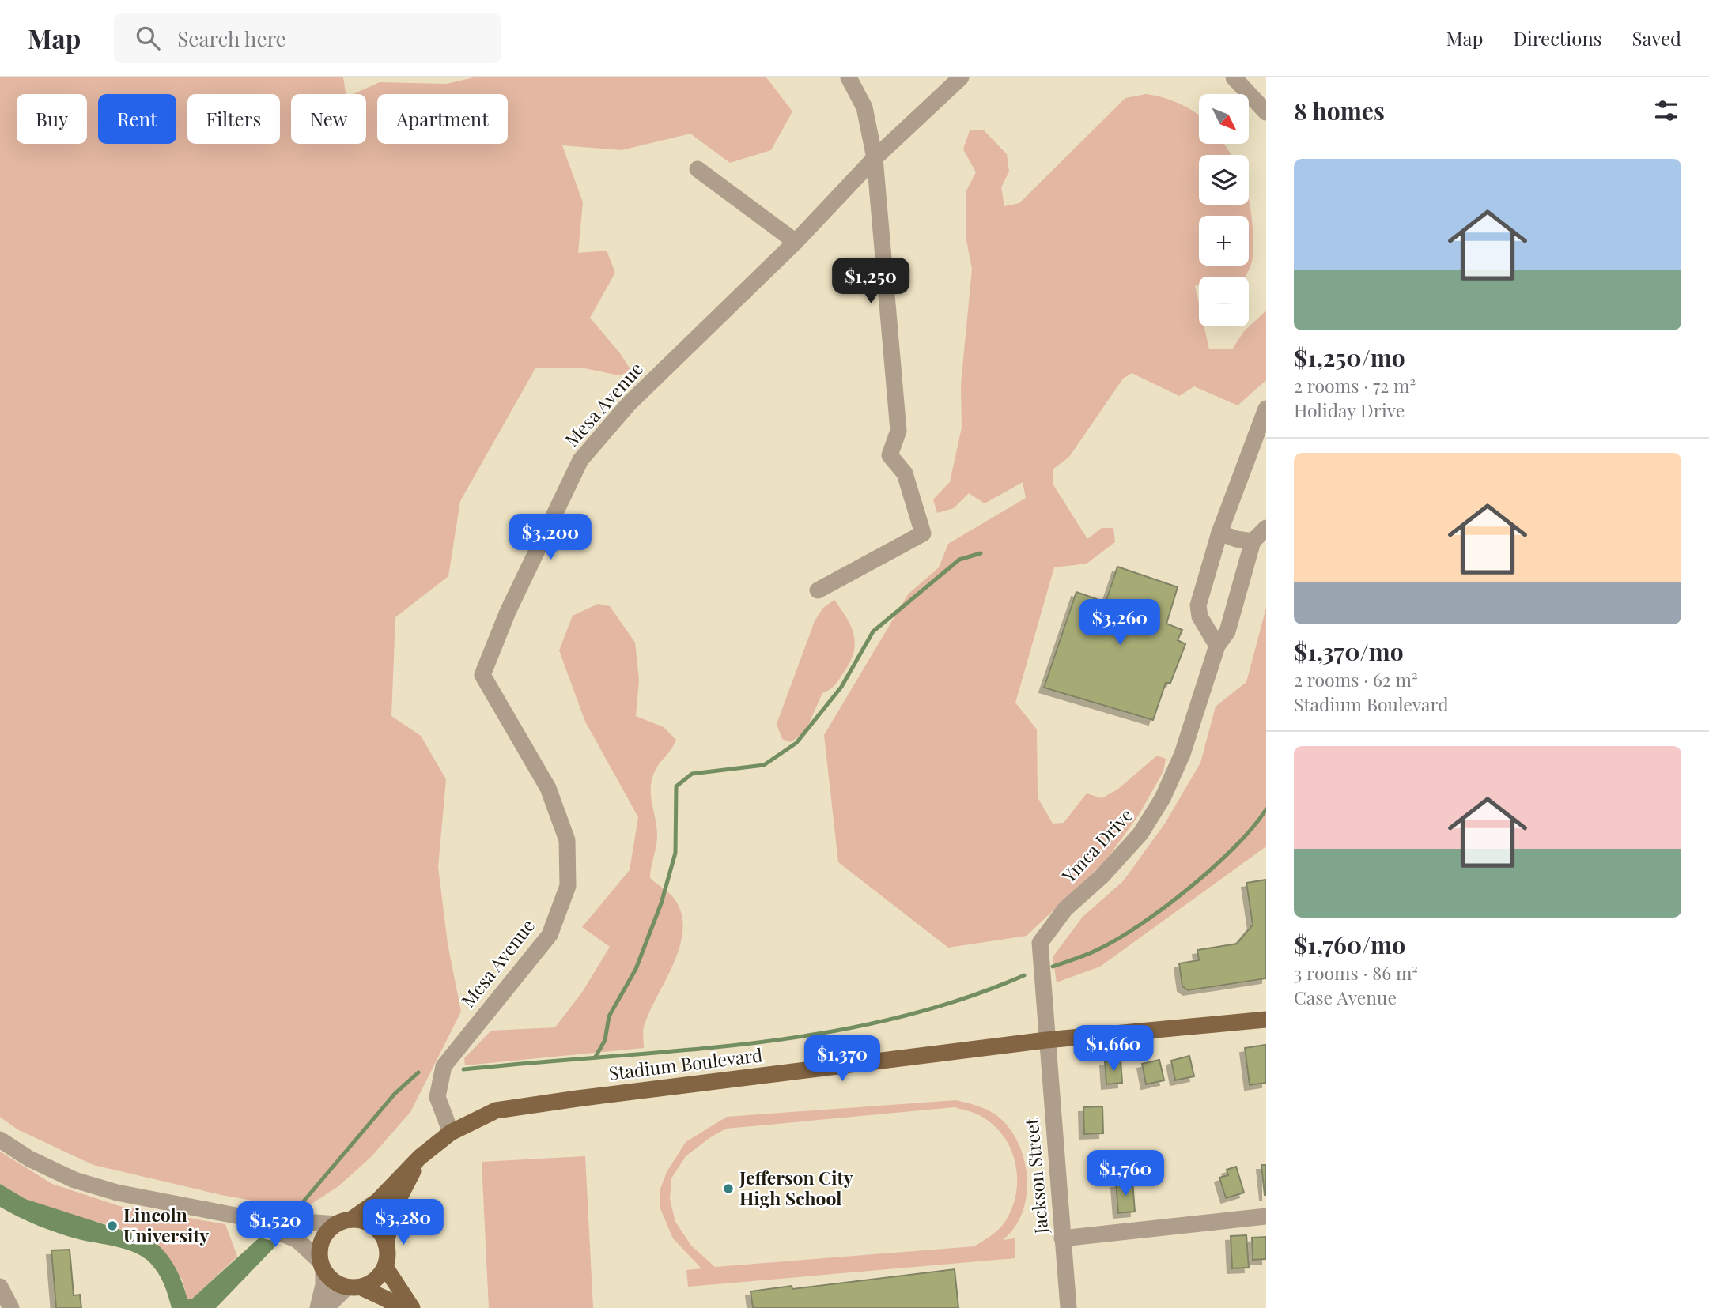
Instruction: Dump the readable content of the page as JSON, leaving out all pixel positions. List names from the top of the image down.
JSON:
{
  "streets": {
    "main road": ["Stadium Boulevard"],
    "street": ["Mesa Avenue", "Ymca Drive", "Jackson Street"]
  },
  "crossings": [
    ["Mesa Avenue", "Stadium Boulevard"],
    ["Ymca Drive", "Stadium Boulevard"],
    ["Ymca Drive", "Jackson Street"],
    ["Stadium Boulevard", "Jackson Street"]
  ],
  "places": ["Jefferson City High School", "Lincoln University"],
  "north": "bottom right",
  "page": {
    "header": "Map",
    "search": "Search here",
    "nav": ["Map", "Directions", "Saved"],
    "heading": "8 homes",
    "map_buttons": ["+", "−"],
    "chip": [
      "Buy",
      "Rent",
      "Filters",
      "New",
      "Apartment"
    ],
    "list": [
      {
        "name": "$1,250/mo",
        "note": "2 rooms · 72 m² · Holiday Drive"
      },
      {
        "name": "$1,370/mo",
        "note": "2 rooms · 62 m² · Stadium Boulevard"
      },
      {
        "name": "$1,760/mo",
        "note": "3 rooms · 86 m² · Case Avenue"
      }
    ],
    "price": [
      "$1,250",
      "$3,200",
      "$3,260",
      "$1,660",
      "$1,370",
      "$1,760",
      "$3,280",
      "$1,520"
    ]
  }
}
